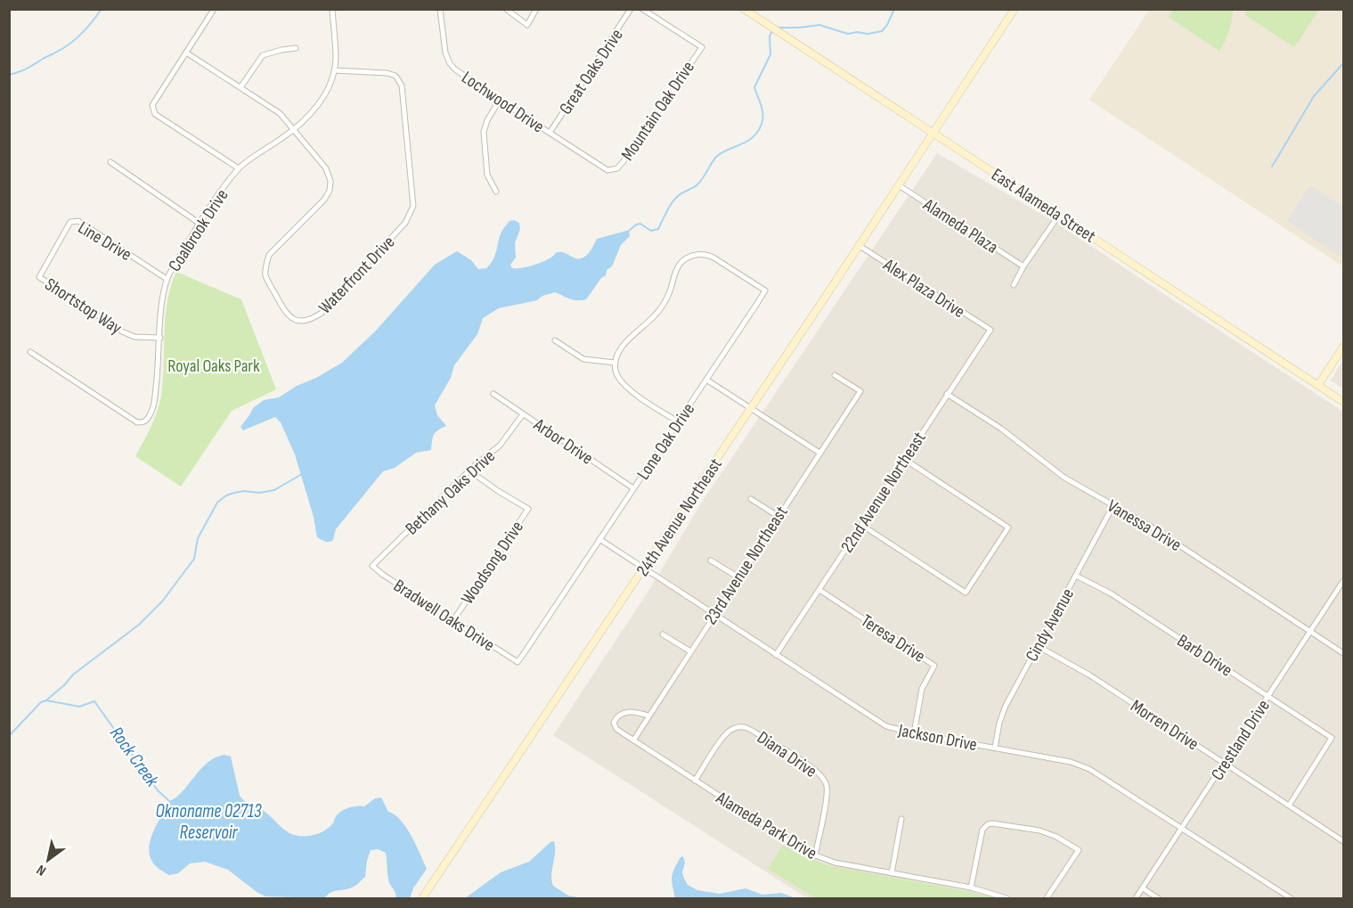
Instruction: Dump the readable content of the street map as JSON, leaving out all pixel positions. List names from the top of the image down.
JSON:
{
  "streets": {
    "street": [
      "Great Oaks Drive",
      "Lochwood Drive",
      "Mountain Oak Drive",
      "East Alameda Street",
      "Alameda Plaza",
      "Coalbrook Drive",
      "Line Drive",
      "Waterfront Drive",
      "Alex Plaza Drive",
      "Shortstop Way",
      "Arbor Drive",
      "Lone Oak Drive",
      "Bethany Oaks Drive",
      "22nd Avenue Northeast",
      "24th Avenue Northeast",
      "Vanessa Drive",
      "Woodsong Drive",
      "23rd Avenue Northeast",
      "Bradwell Oaks Drive",
      "Cindy Avenue",
      "Teresa Drive",
      "Barb Drive",
      "Morren Drive",
      "Jackson Drive",
      "Crestland Drive",
      "Diana Drive",
      "Alameda Park Drive"
    ]
  },
  "crossings": [
    ["Great Oaks Drive", "Lochwood Drive"],
    ["Lochwood Drive", "Mountain Oak Drive"],
    ["East Alameda Street", "24th Avenue Northeast"],
    ["Alameda Plaza", "24th Avenue Northeast"],
    ["Coalbrook Drive", "Line Drive"],
    ["Coalbrook Drive", "Waterfront Drive"],
    ["Coalbrook Drive", "Shortstop Way"],
    ["Line Drive", "Shortstop Way"],
    ["Alex Plaza Drive", "22nd Avenue Northeast"],
    ["Alex Plaza Drive", "24th Avenue Northeast"],
    ["Arbor Drive", "Lone Oak Drive"],
    ["Arbor Drive", "Bethany Oaks Drive"],
    ["Lone Oak Drive", "Bradwell Oaks Drive"],
    ["Lone Oak Drive", "Jackson Drive"],
    ["Bethany Oaks Drive", "Woodsong Drive"],
    ["Bethany Oaks Drive", "Bradwell Oaks Drive"],
    ["22nd Avenue Northeast", "Vanessa Drive"],
    ["22nd Avenue Northeast", "Teresa Drive"],
    ["22nd Avenue Northeast", "Jackson Drive"],
    ["24th Avenue Northeast", "Jackson Drive"],
    ["Vanessa Drive", "Cindy Avenue"],
    ["Vanessa Drive", "Crestland Drive"],
    ["Woodsong Drive", "Bradwell Oaks Drive"],
    ["23rd Avenue Northeast", "Jackson Drive"],
    ["23rd Avenue Northeast", "Alameda Park Drive"],
    ["Cindy Avenue", "Barb Drive"],
    ["Cindy Avenue", "Morren Drive"],
    ["Cindy Avenue", "Jackson Drive"],
    ["Teresa Drive", "Jackson Drive"],
    ["Barb Drive", "Morren Drive"],
    ["Barb Drive", "Crestland Drive"],
    ["Morren Drive", "Crestland Drive"],
    ["Jackson Drive", "Crestland Drive"],
    ["Diana Drive", "Alameda Park Drive"]
  ],
  "water": ["Rock Creek", "Oknoname 02713 Reservoir"],
  "parks": ["Royal Oaks Park"],
  "north": "bottom left"
}
